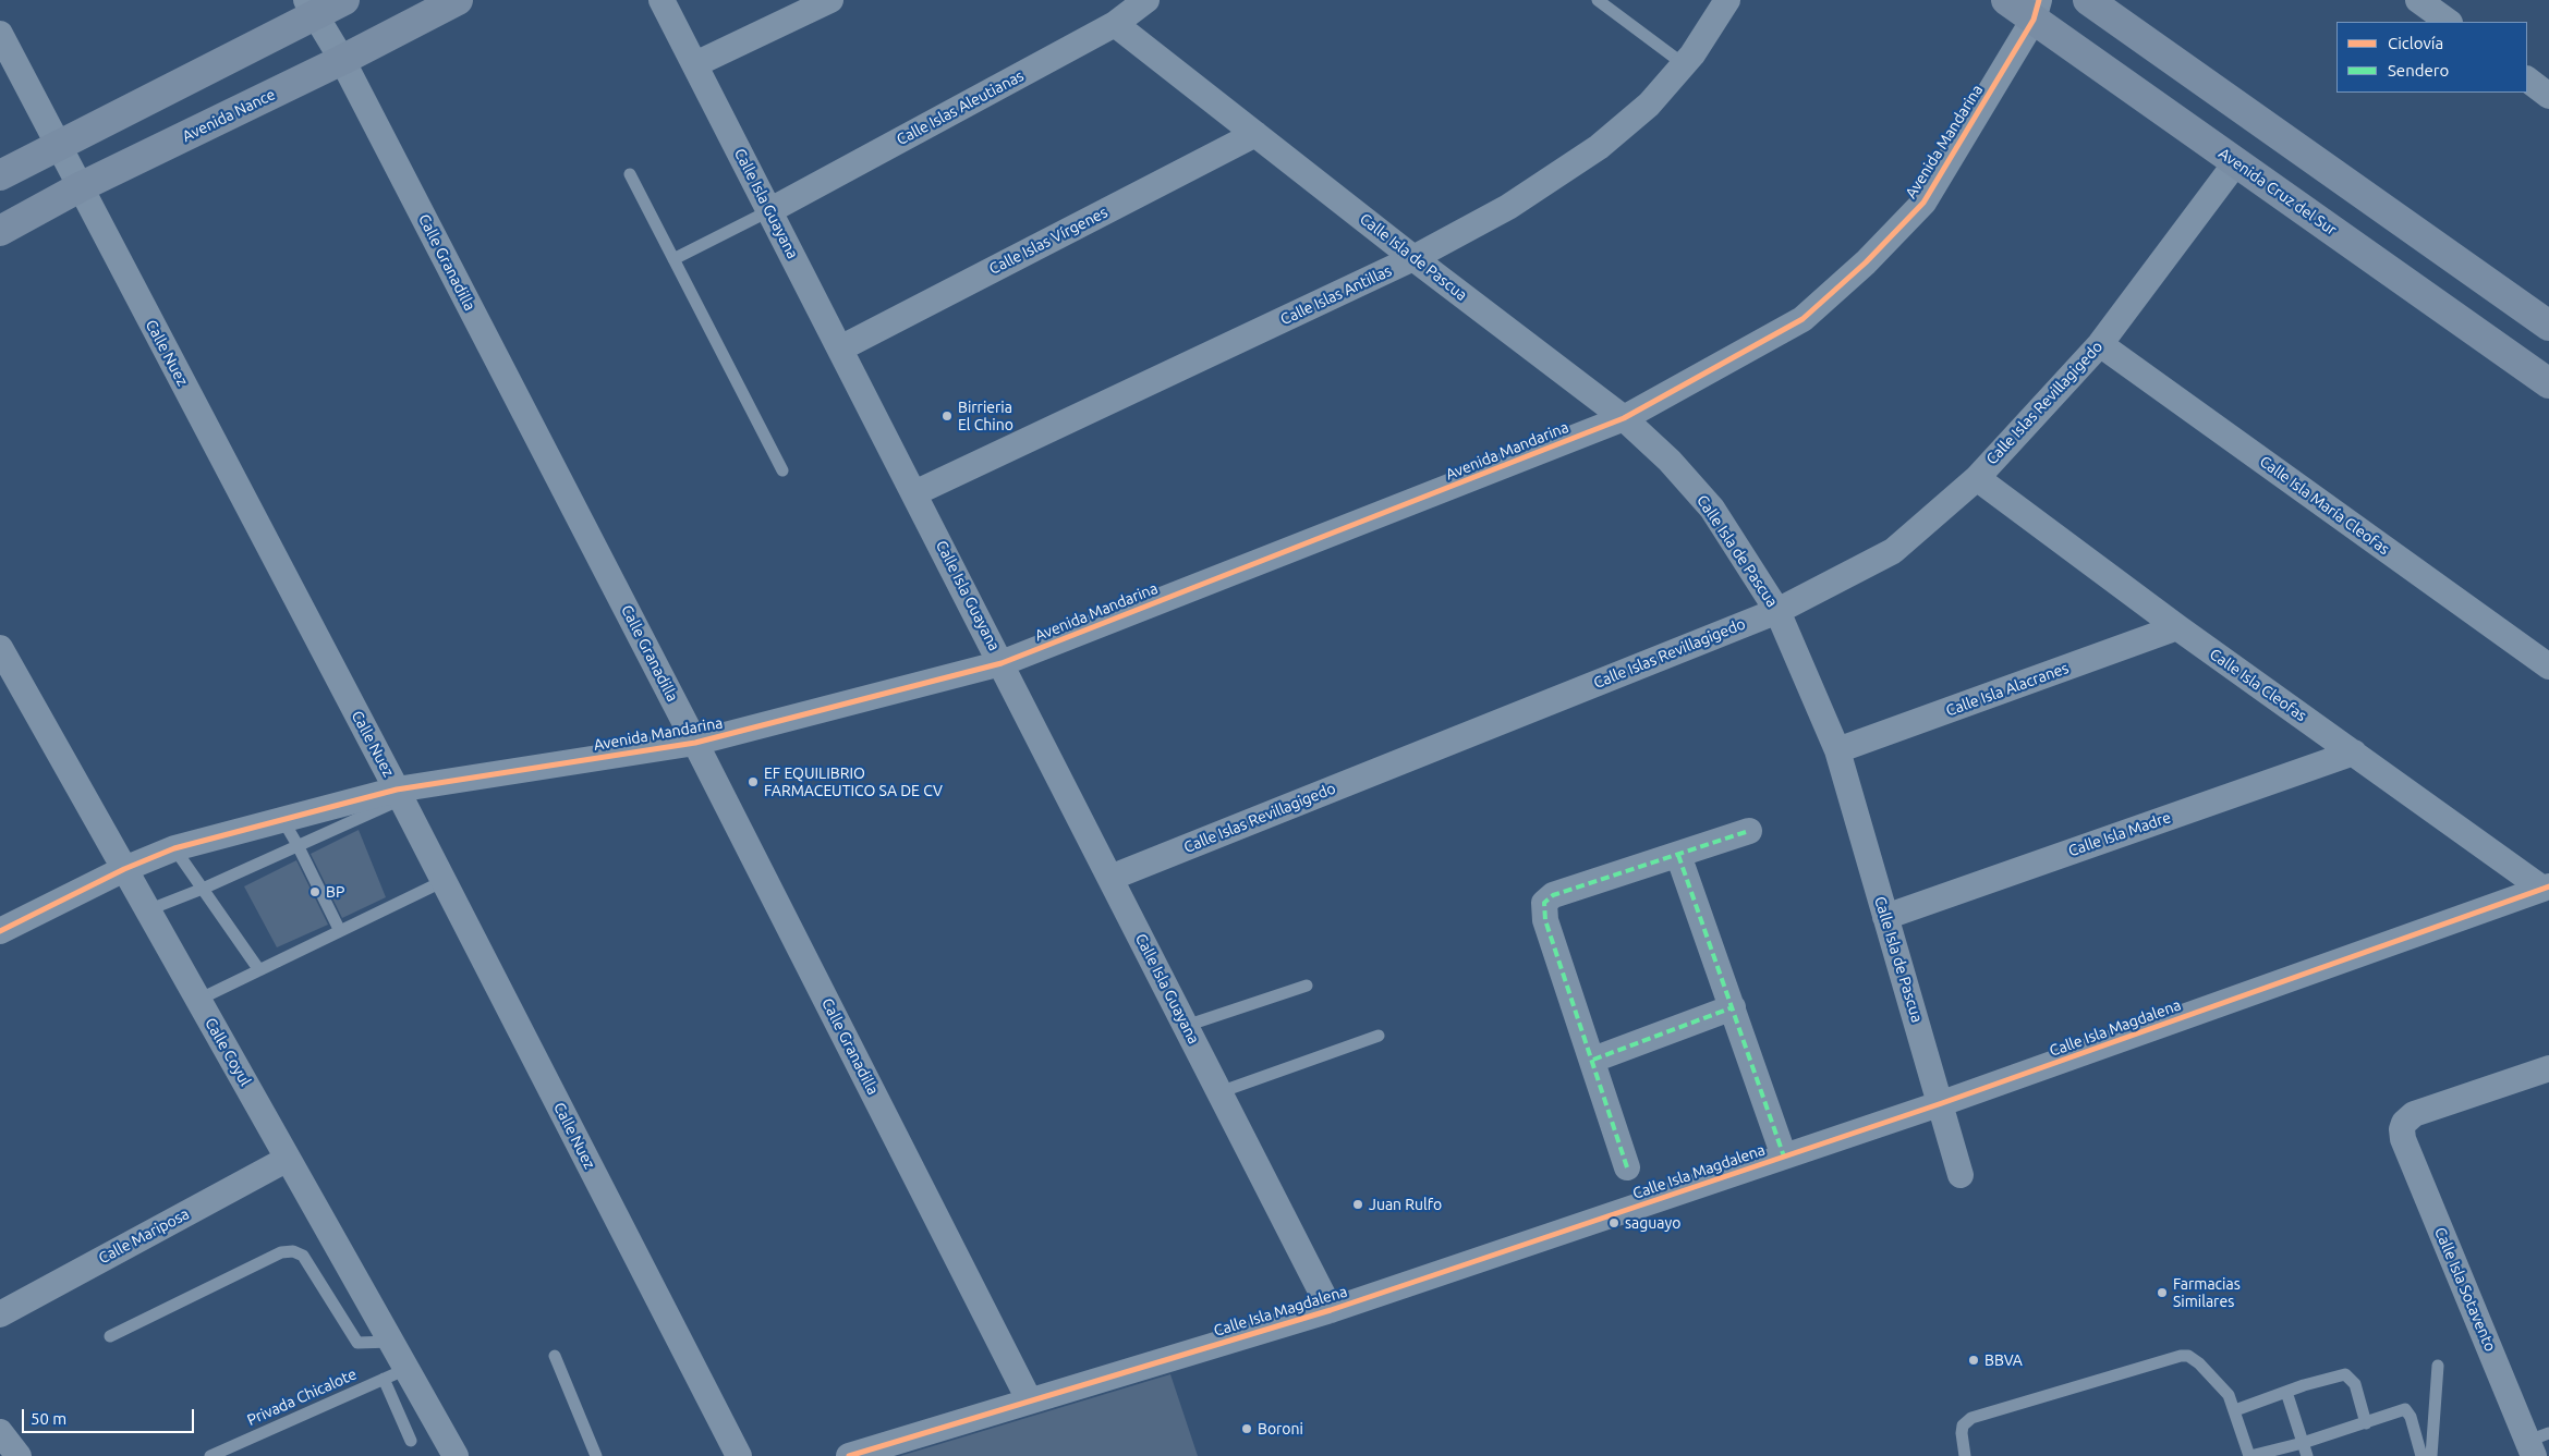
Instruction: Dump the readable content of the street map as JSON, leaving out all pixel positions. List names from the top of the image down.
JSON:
{
  "streets": {
    "main road": ["Avenida Nance", "Avenida Cruz del Sur"],
    "street": [
      "Calle Islas Aleutianas",
      "Avenida Mandarina",
      "Calle Isla Guayana",
      "Calle Islas Vírgenes",
      "Calle Isla de Pascua",
      "Calle Granadilla",
      "Calle Islas Antillas",
      "Calle Nuez",
      "Calle Islas Revillagigedo",
      "Calle Isla María Cleofas",
      "Calle Isla Cleofas",
      "Calle Isla Alacranes",
      "Calle Isla Madre",
      "Calle Isla Magdalena",
      "Calle Coyul",
      "Calle Mariposa",
      "Calle Isla Sotavento"
    ],
    "lane": ["Privada Chicalote"]
  },
  "crossings": [
    ["Calle Islas Aleutianas", "Calle Isla Guayana"],
    ["Calle Islas Aleutianas", "Calle Isla de Pascua"],
    ["Avenida Nance", "Calle Granadilla"],
    ["Avenida Nance", "Calle Nuez"],
    ["Avenida Mandarina", "Avenida Cruz del Sur"],
    ["Avenida Mandarina", "Calle Isla Guayana"],
    ["Avenida Mandarina", "Calle Isla de Pascua"],
    ["Avenida Mandarina", "Calle Granadilla"],
    ["Avenida Mandarina", "Calle Nuez"],
    ["Avenida Mandarina", "Calle Coyul"],
    ["Avenida Cruz del Sur", "Calle Islas Revillagigedo"],
    ["Calle Isla Guayana", "Calle Islas Vírgenes"],
    ["Calle Isla Guayana", "Calle Islas Antillas"],
    ["Calle Isla Guayana", "Calle Islas Revillagigedo"],
    ["Calle Isla Guayana", "Calle Isla Magdalena"],
    ["Calle Islas Vírgenes", "Calle Isla de Pascua"],
    ["Calle Isla de Pascua", "Calle Islas Antillas"],
    ["Calle Isla de Pascua", "Calle Islas Revillagigedo"],
    ["Calle Isla de Pascua", "Calle Isla Alacranes"],
    ["Calle Isla de Pascua", "Calle Isla Madre"],
    ["Calle Isla de Pascua", "Calle Isla Magdalena"],
    ["Calle Granadilla", "Calle Isla Magdalena"],
    ["Calle Islas Revillagigedo", "Calle Isla María Cleofas"],
    ["Calle Islas Revillagigedo", "Calle Isla Cleofas"],
    ["Calle Isla Cleofas", "Calle Isla Alacranes"],
    ["Calle Isla Cleofas", "Calle Isla Madre"],
    ["Calle Isla Cleofas", "Calle Isla Magdalena"],
    ["Calle Coyul", "Calle Mariposa"],
    ["Calle Coyul", "Privada Chicalote"]
  ],
  "places": [
    "Birrieria El Chino",
    "EF EQUILIBRIO FARMACEUTICO SA DE CV",
    "BP",
    "Juan Rulfo",
    "saguayo",
    "Farmacias Similares",
    "BBVA",
    "Boroni"
  ],
  "legend": ["Ciclovía", "Sendero"],
  "scale_bar": "50 m"
}
